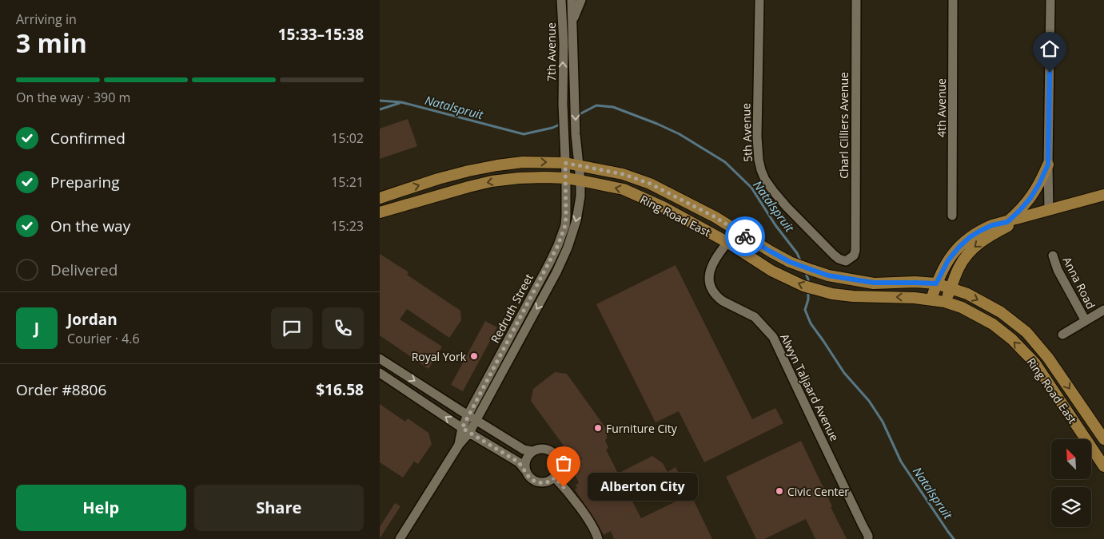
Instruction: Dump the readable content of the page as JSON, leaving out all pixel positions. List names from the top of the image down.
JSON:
{
  "streets": {
    "main road": ["Ring Road East"],
    "street": [
      "7th Avenue",
      "4th Avenue",
      "Charl Cilliers Avenue",
      "5th Avenue",
      "Anna Road",
      "Redruth Street",
      "Alwyn Taljaard Avenue"
    ]
  },
  "crossings": [
    ["7th Avenue", "Ring Road East"],
    ["7th Avenue", "Redruth Street"],
    ["Charl Cilliers Avenue", "5th Avenue"],
    ["Ring Road East", "Redruth Street"],
    ["Ring Road East", "Alwyn Taljaard Avenue"]
  ],
  "water": ["Natalspruit"],
  "places": [
    "Royal York",
    "Furniture City",
    "Alberton City",
    "Civic Center"
  ],
  "north": "top left",
  "page": {
    "heading": ["3 min", "Arriving in", "15:33–15:38"],
    "panel": [
      "Jordan",
      "Courier · 4.6",
      "Order #8806",
      "$16.58"
    ],
    "bar": "On the way · 390 m",
    "list": [
      ["Confirmed", "15:02"],
      ["Preparing", "15:21"],
      ["On the way", "15:23"],
      "Delivered"
    ],
    "round": "J",
    "bubble": "Alberton City",
    "buttons": ["Help", "Share"]
  }
}
